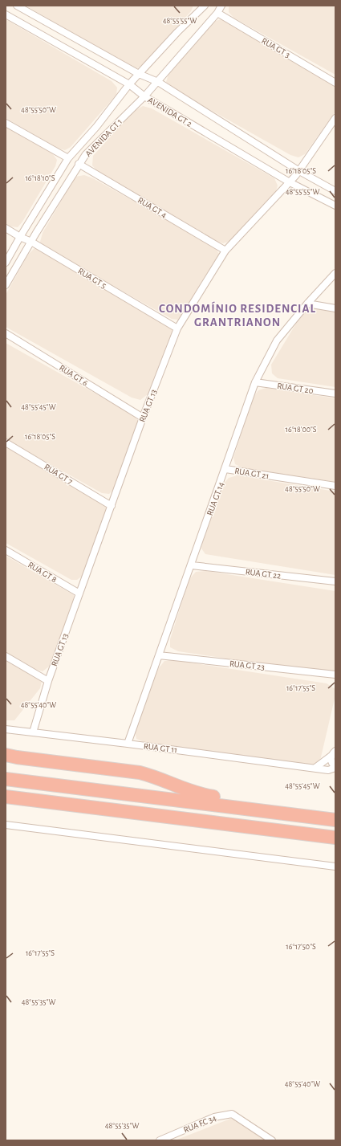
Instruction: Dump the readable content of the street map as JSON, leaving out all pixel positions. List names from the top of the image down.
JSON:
{
  "streets": {
    "street": [
      "RUA GT 3",
      "AVENIDA GT 2",
      "AVENIDA GT 1",
      "RUA GT 4",
      "RUA GT 5",
      "RUA GT 6",
      "RUA GT 20",
      "RUA GT 13",
      "RUA GT 21",
      "RUA GT 7",
      "RUA GT 14",
      "RUA GT 8",
      "RUA GT 22",
      "RUA GT 23",
      "RUA GT 11",
      "RUA FC 34"
    ]
  },
  "crossings": [
    ["RUA GT 3", "AVENIDA GT 1"],
    ["AVENIDA GT 2", "AVENIDA GT 1"],
    ["AVENIDA GT 2", "RUA GT 13"],
    ["AVENIDA GT 1", "RUA GT 4"],
    ["AVENIDA GT 1", "RUA GT 5"],
    ["RUA GT 4", "RUA GT 13"],
    ["RUA GT 5", "RUA GT 13"],
    ["RUA GT 6", "RUA GT 13"],
    ["RUA GT 20", "RUA GT 14"],
    ["RUA GT 13", "RUA GT 7"],
    ["RUA GT 13", "RUA GT 8"],
    ["RUA GT 13", "RUA GT 11"],
    ["RUA GT 21", "RUA GT 14"],
    ["RUA GT 14", "RUA GT 22"],
    ["RUA GT 14", "RUA GT 23"],
    ["RUA GT 14", "RUA GT 11"]
  ],
  "districts": ["CONDOMÍNIO RESIDENCIAL GRANTRIANON"],
  "coordinates": [
    "48°55'55\"W",
    "48°55'50\"W",
    "16°18'05\"S",
    "16°18'10\"S",
    "48°55'45\"W",
    "16°18'00\"S",
    "16°17'55\"S",
    "48°55'40\"W",
    "16°17'50\"S",
    "48°55'35\"W"
  ]
}
